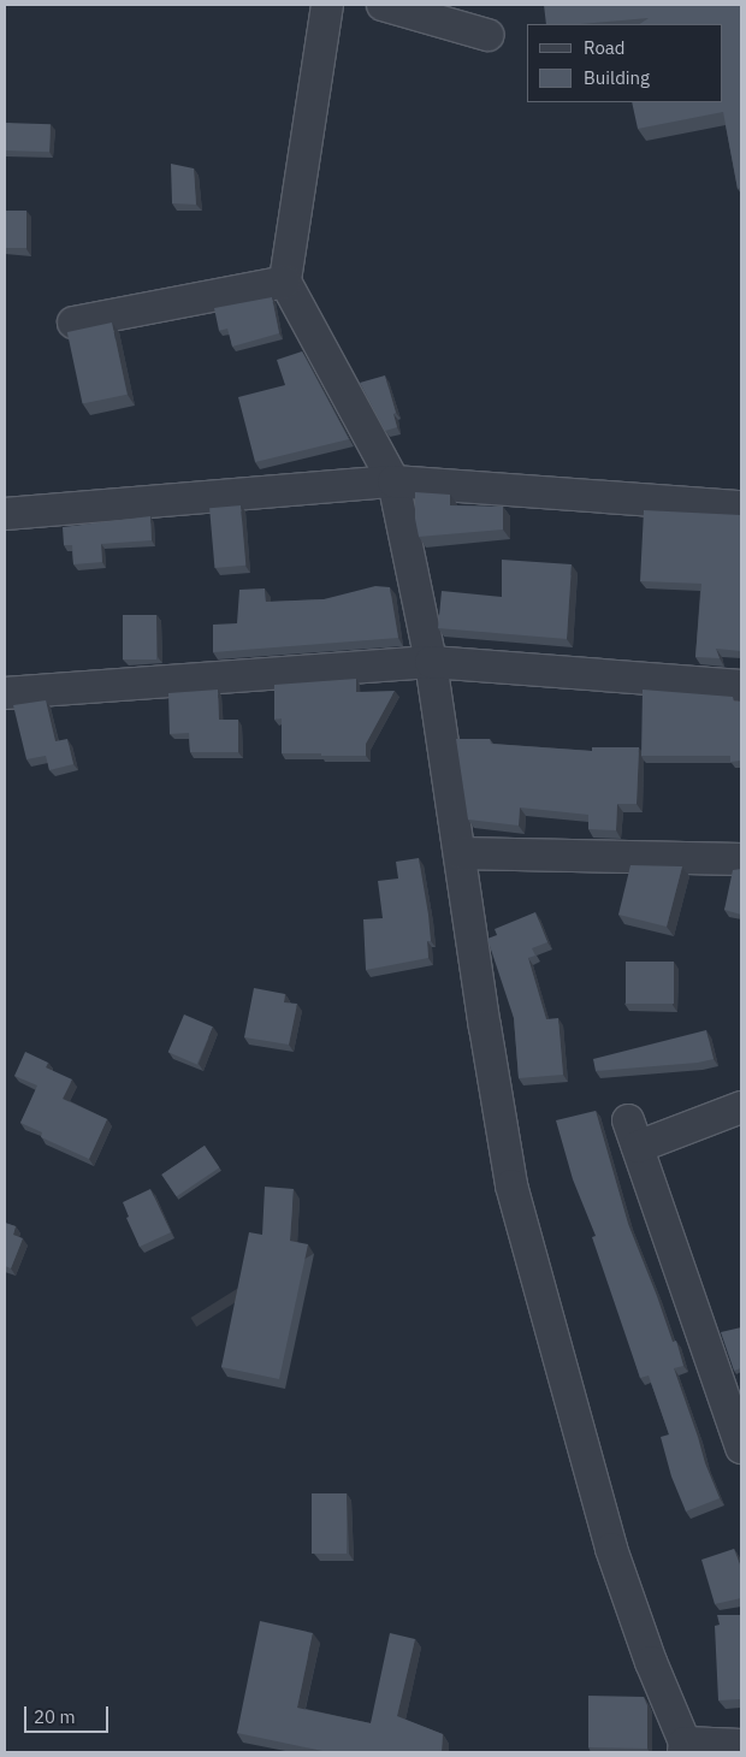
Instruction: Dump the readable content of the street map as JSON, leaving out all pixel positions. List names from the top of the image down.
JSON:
{
  "legend": ["Road", "Building"],
  "scale_bar": "20 m"
}
